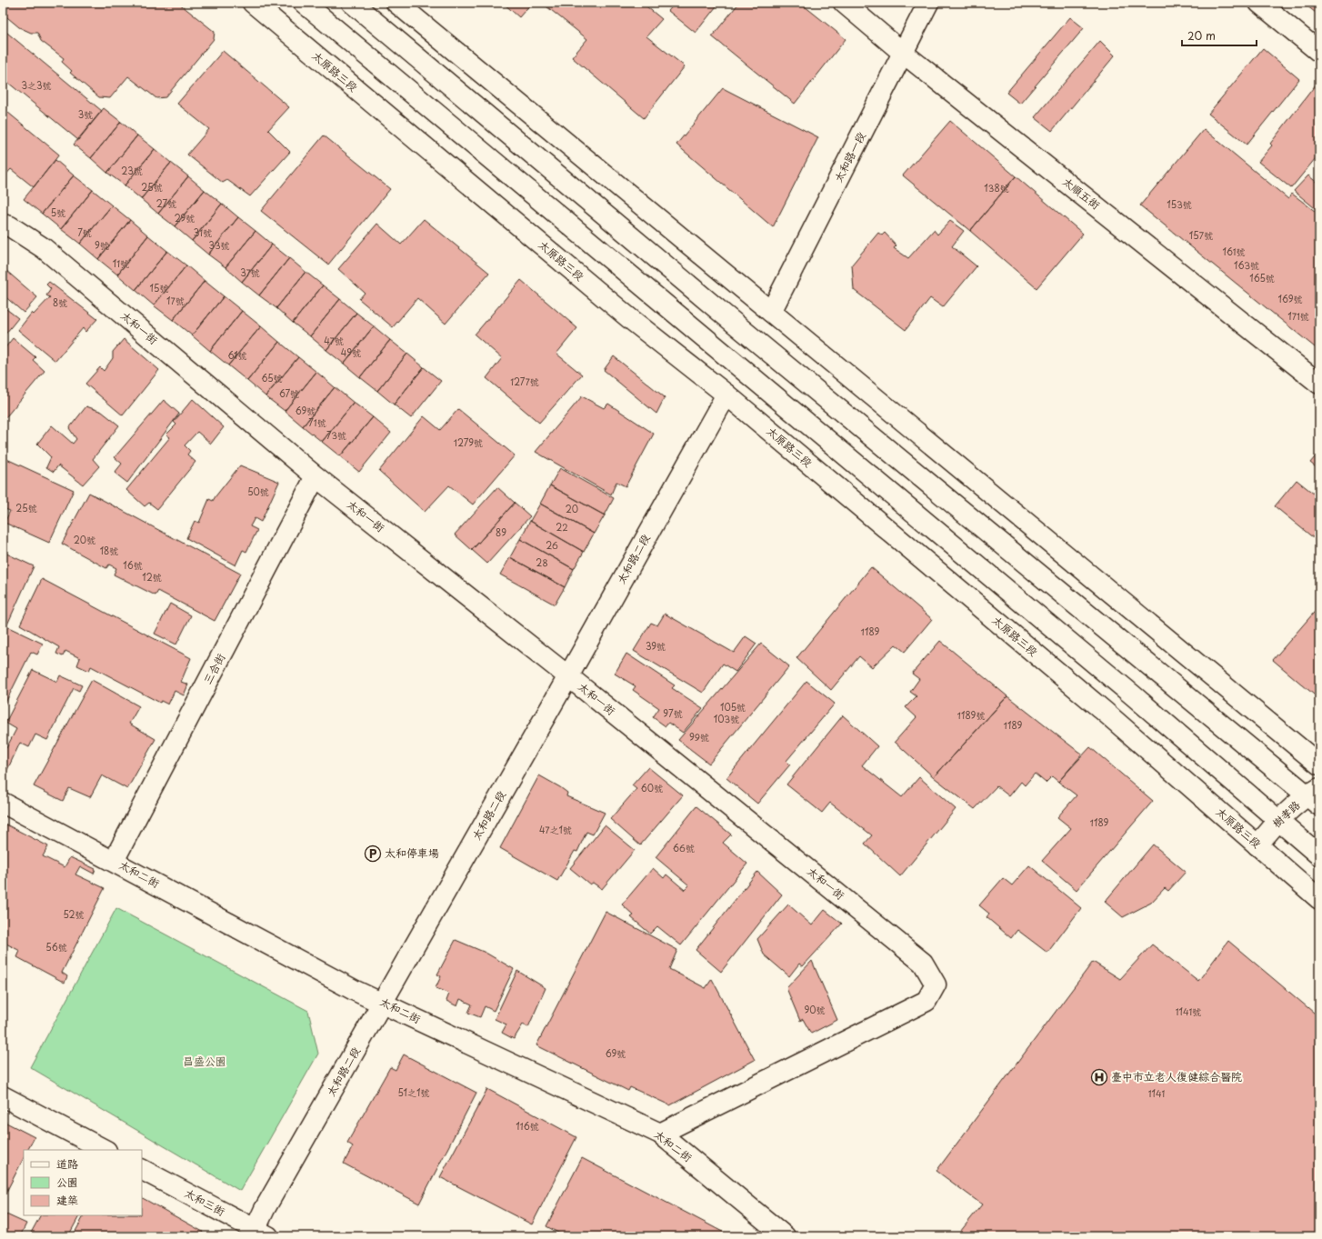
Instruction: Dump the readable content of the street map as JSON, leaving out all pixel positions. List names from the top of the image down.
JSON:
{
  "streets": {
    "street": [
      "太原路三段",
      "太和路一段",
      "太順五街",
      "太和一街",
      "太和路二段",
      "三合街",
      "樹孝路",
      "太和二街",
      "太和三街"
    ]
  },
  "crossings": [
    ["太原路三段", "太和路二段"],
    ["太原路三段", "樹孝路"],
    ["太和路一段", "太順五街"],
    ["太和一街", "太和路二段"],
    ["太和一街", "三合街"],
    ["太和一街", "太和二街"],
    ["太和路二段", "太和二街"],
    ["太和路二段", "太和三街"],
    ["三合街", "太和二街"]
  ],
  "parks": ["昌盛公園"],
  "places": {
    "parking": ["太和停車場"],
    "hospital": ["臺中市立老人復健綜合醫院"]
  },
  "house_numbers": [
    "3之3號",
    "3號",
    "23號",
    "25號",
    "138號",
    "27號",
    "153號",
    "5號",
    "29號",
    "7號",
    "31號",
    "157號",
    "9號",
    "33號",
    "161號",
    "11號",
    "163號",
    "37號",
    "165號",
    "15號",
    "169號",
    "17號",
    "8號",
    "171號",
    "47號",
    "49號",
    "61號",
    "65號",
    "1277號",
    "67號",
    "69號",
    "71號",
    "73號",
    "1279號",
    "50號",
    "25號",
    "20",
    "22",
    "89",
    "20號",
    "26",
    "18號",
    "28",
    "16號",
    "12號",
    "1189",
    "39號",
    "105號",
    "97號",
    "1189號",
    "103號",
    "1189",
    "99號",
    "60號",
    "1189",
    "47之1號",
    "66號",
    "52號",
    "56號",
    "90號",
    "1141號",
    "69號",
    "51之1號",
    "1141",
    "116號"
  ],
  "legend": ["道路", "公園", "建築"],
  "scale_bar": "20 m"
}
